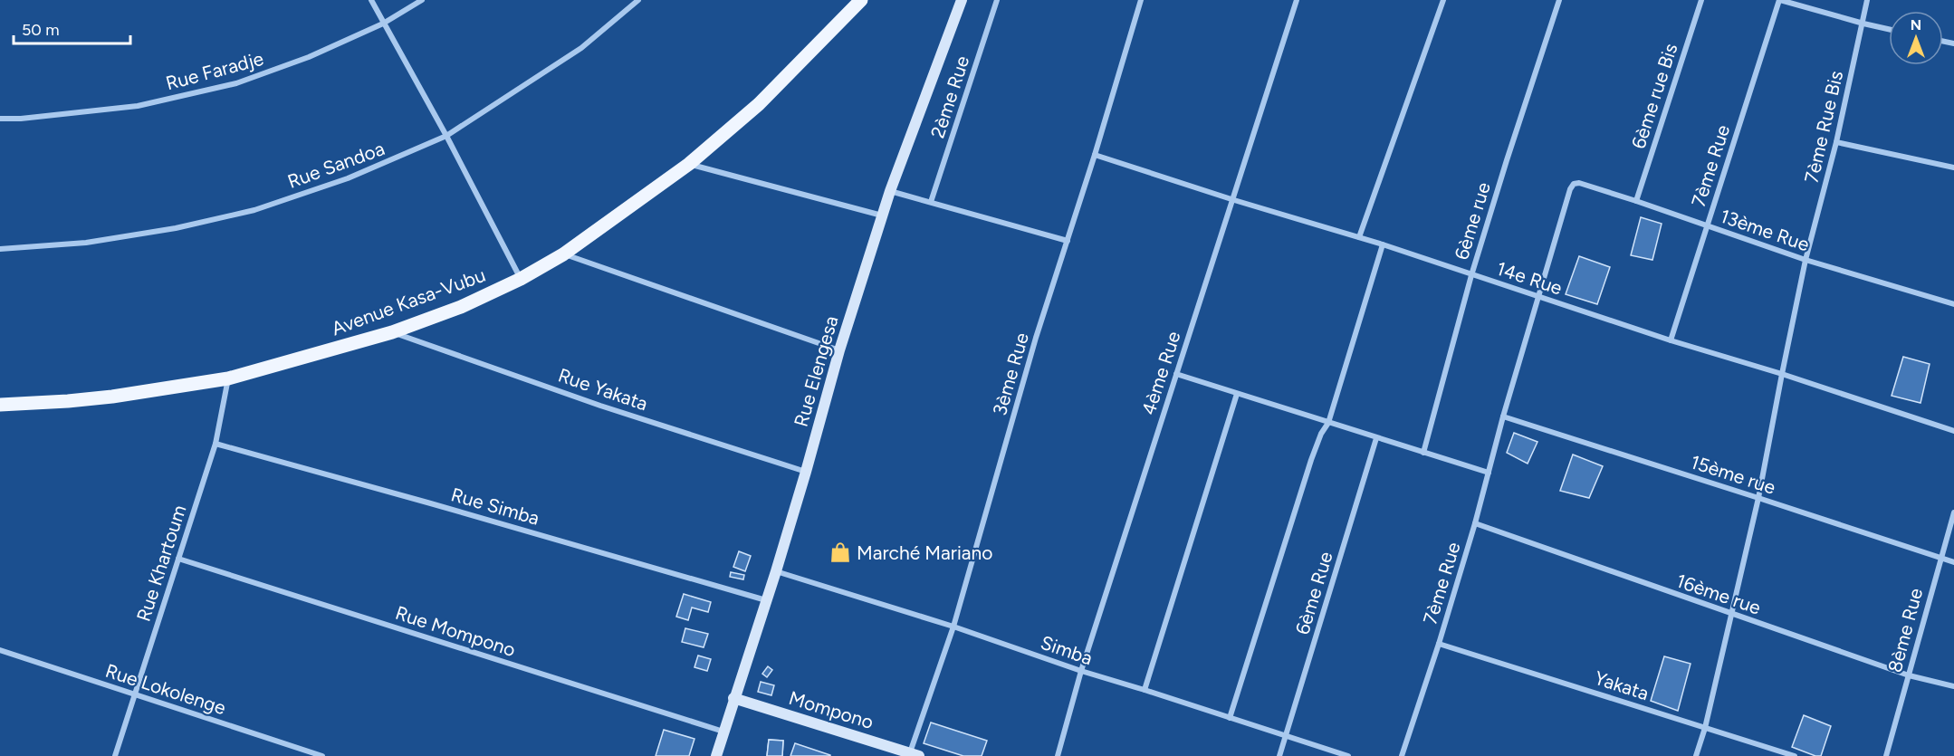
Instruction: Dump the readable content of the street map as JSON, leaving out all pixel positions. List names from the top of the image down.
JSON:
{
  "streets": {
    "main road": ["Avenue Kasa-Vubu"],
    "street": [
      "Rue Faradje",
      "6ème rue Bis",
      "2ème Rue",
      "7ème Rue Bis",
      "Rue Sandoa",
      "7ème Rue",
      "6ème rue",
      "13ème Rue",
      "14e Rue",
      "Rue Elengesa",
      "4ème Rue",
      "3ème Rue",
      "Rue Yakata",
      "15ème rue",
      "Rue Simba",
      "Rue Khartoum",
      "6ème Rue",
      "16ème rue",
      "8ème Rue",
      "Rue Mompono",
      "Simba",
      "Yakata",
      "Rue Lokolenge",
      "Mompono"
    ]
  },
  "crossings": [
    ["6ème rue Bis", "13ème Rue"],
    ["7ème Rue Bis", "13ème Rue"],
    ["7ème Rue Bis", "14e Rue"],
    ["7ème Rue Bis", "15ème rue"],
    ["7ème Rue Bis", "16ème rue"],
    ["7ème Rue Bis", "Yakata"],
    ["7ème Rue", "13ème Rue"],
    ["7ème Rue", "14e Rue"],
    ["7ème Rue", "15ème rue"],
    ["7ème Rue", "16ème rue"],
    ["7ème Rue", "Yakata"],
    ["6ème rue", "14e Rue"],
    ["14e Rue", "4ème Rue"],
    ["14e Rue", "3ème Rue"],
    ["Avenue Kasa-Vubu", "Rue Yakata"],
    ["Avenue Kasa-Vubu", "Rue Khartoum"],
    ["Rue Elengesa", "Rue Yakata"],
    ["Rue Elengesa", "Rue Simba"],
    ["Rue Elengesa", "Rue Mompono"],
    ["Rue Elengesa", "Simba"],
    ["Rue Elengesa", "Mompono"],
    ["4ème Rue", "Simba"],
    ["3ème Rue", "Simba"],
    ["3ème Rue", "Mompono"],
    ["15ème rue", "8ème Rue"],
    ["Rue Simba", "Rue Khartoum"],
    ["Rue Khartoum", "Rue Mompono"],
    ["Rue Khartoum", "Rue Lokolenge"],
    ["6ème Rue", "Simba"],
    ["16ème rue", "8ème Rue"]
  ],
  "places": {
    "shop": ["Marché Mariano"]
  },
  "scale_bar": "50 m",
  "north": "top"
}
